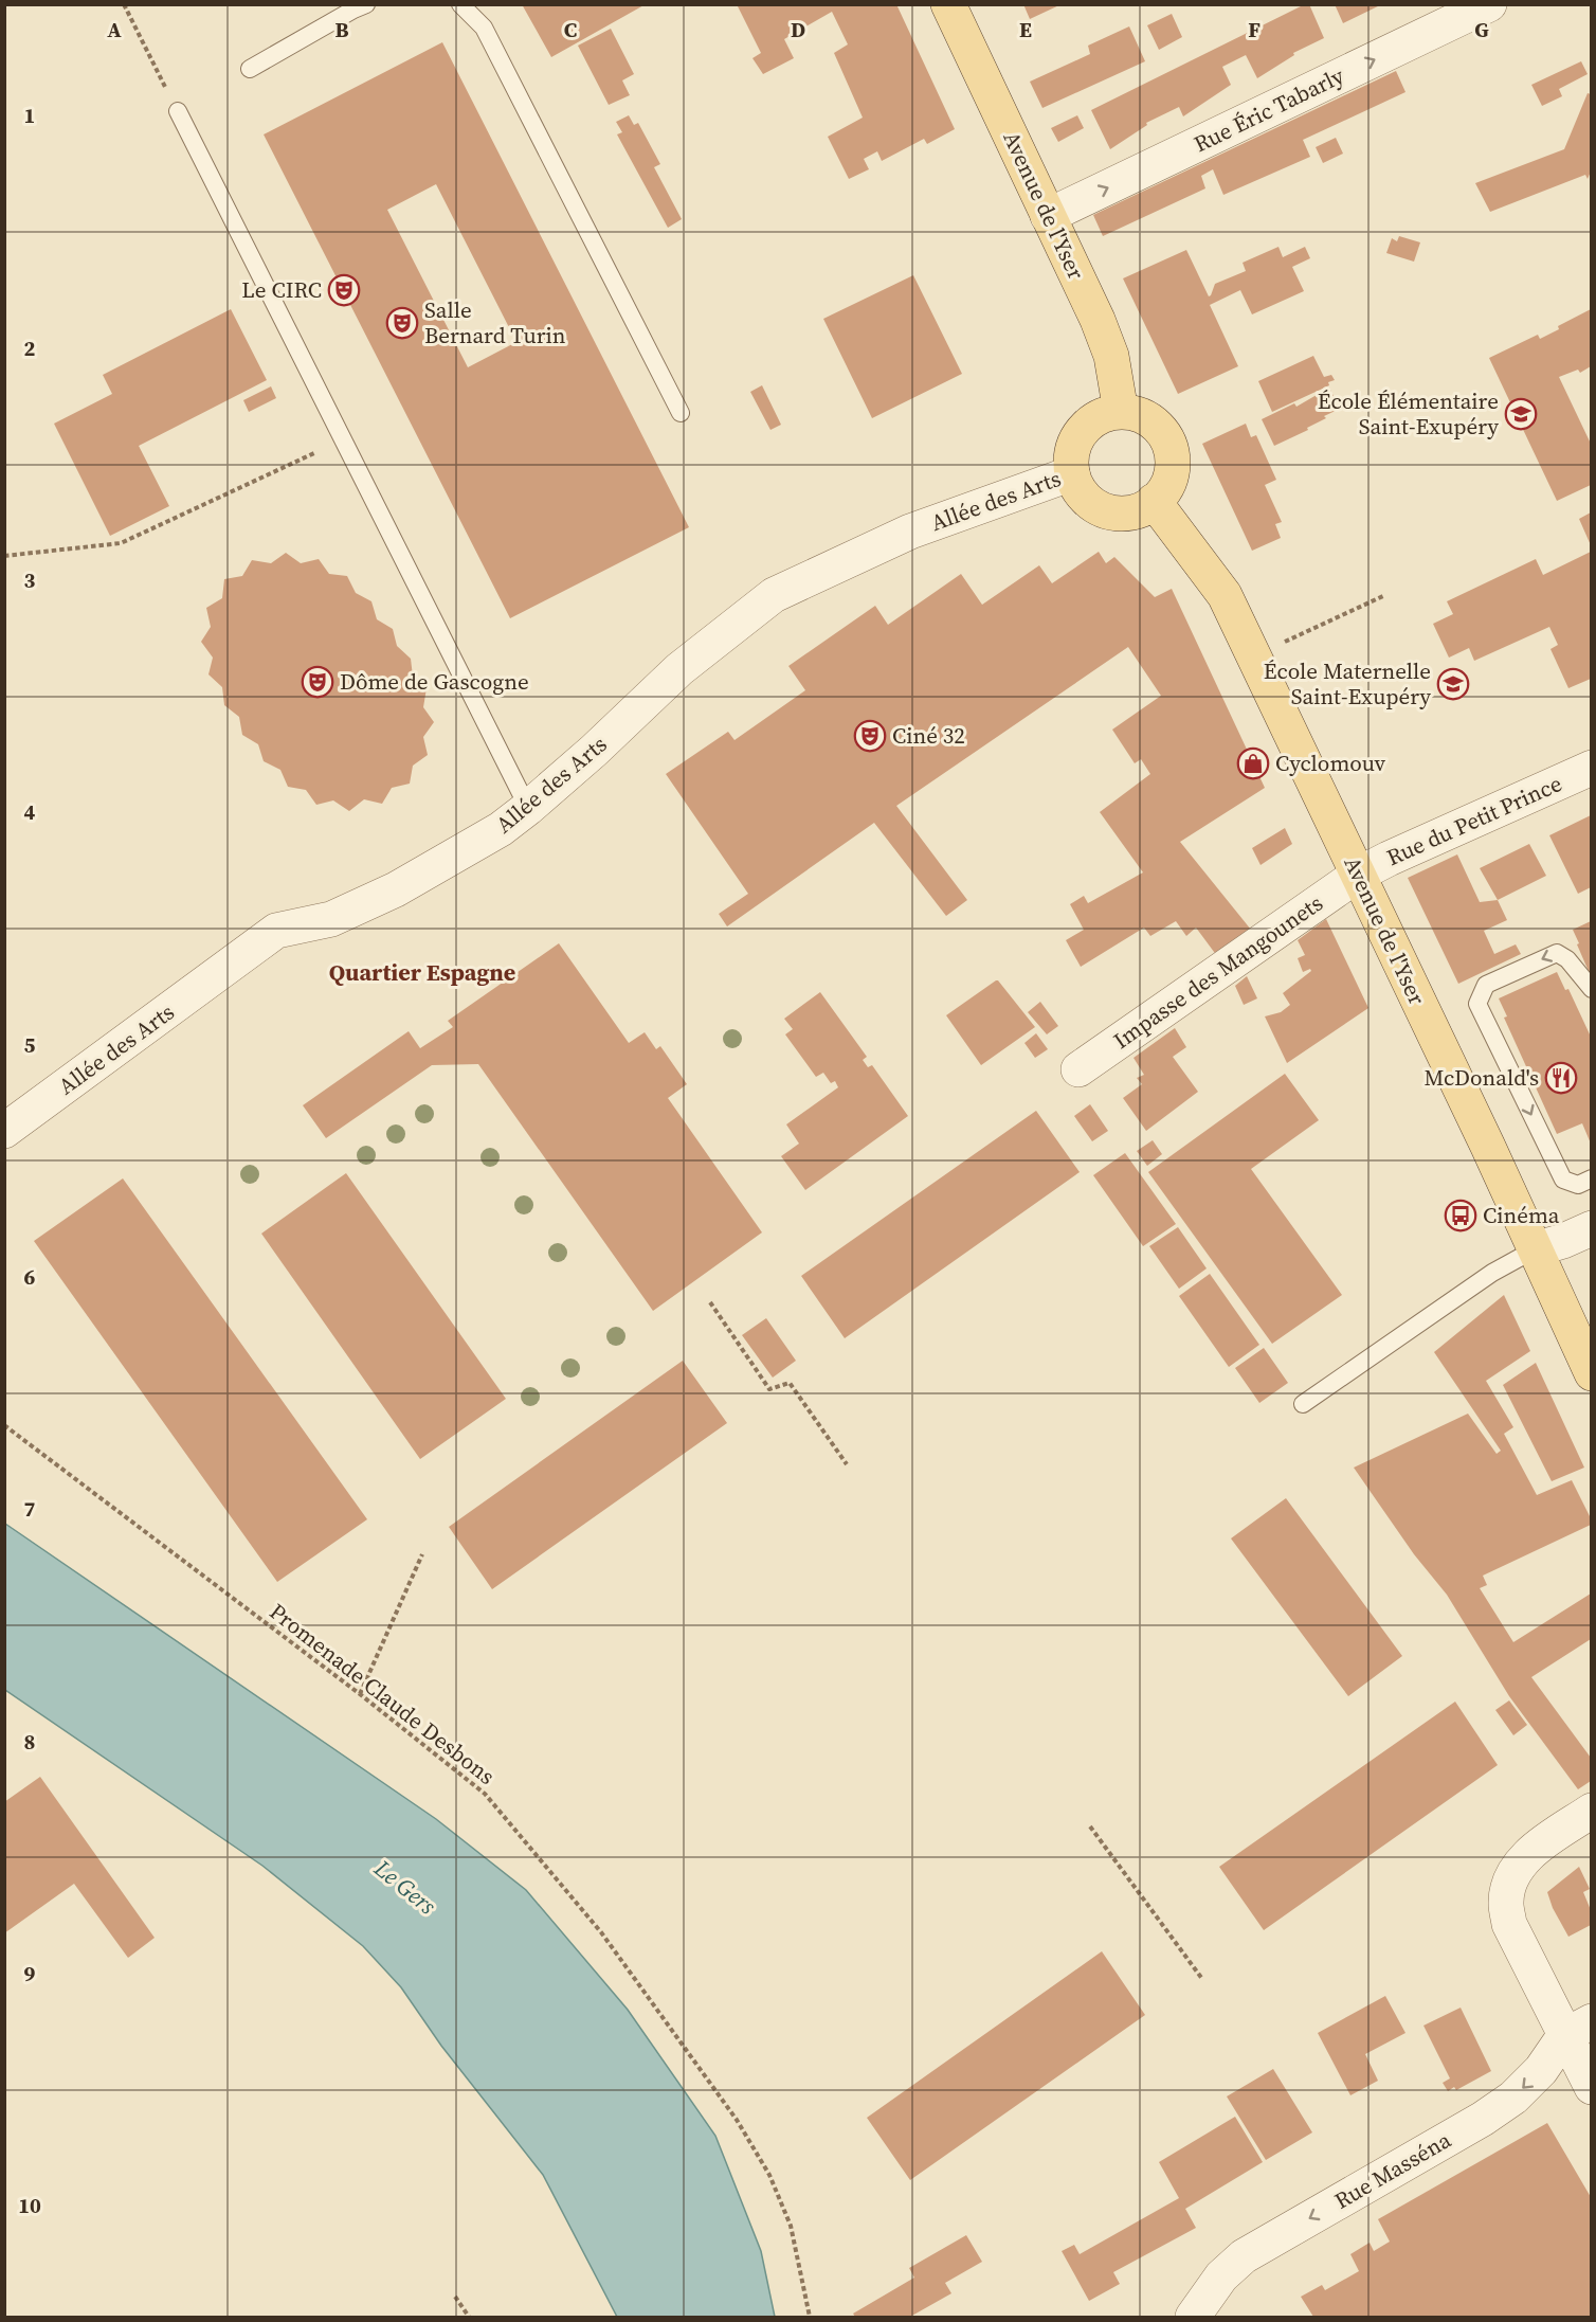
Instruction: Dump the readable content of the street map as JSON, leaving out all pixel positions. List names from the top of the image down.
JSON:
{
  "streets": {
    "main road": ["Avenue de l'Yser"],
    "street": [
      "Rue Éric Tabarly",
      "Allée des Arts",
      "Rue du Petit Prince",
      "Impasse des Mangounets",
      "Rue Masséna"
    ],
    "path": ["Promenade Claude Desbons"]
  },
  "crossings": [
    ["Rue Éric Tabarly", "Avenue de l'Yser"],
    ["Avenue de l'Yser", "Allée des Arts"],
    ["Avenue de l'Yser", "Rue du Petit Prince"],
    ["Avenue de l'Yser", "Impasse des Mangounets"],
    ["Rue du Petit Prince", "Impasse des Mangounets"]
  ],
  "one_way": ["Rue Éric Tabarly", "Rue Masséna"],
  "districts": ["Quartier Espagne"],
  "water": ["Le Gers"],
  "places": {
    "theatre": [
      "Le CIRC",
      "Salle Bernard Turin",
      "Dôme de Gascogne",
      "Ciné 32"
    ],
    "school or university": ["École Élémentaire Saint-Exupéry", "École Maternelle Saint-Exupéry"],
    "shop": ["Cyclomouv"],
    "restaurant": ["McDonald's"],
    "bus stop": ["Cinéma"]
  },
  "grid": {
    "columns": [
      "A",
      "B",
      "C",
      "D",
      "E",
      "F",
      "G"
    ],
    "rows": [
      "1",
      "2",
      "3",
      "4",
      "5",
      "6",
      "7",
      "8",
      "9",
      "10"
    ]
  }
}
